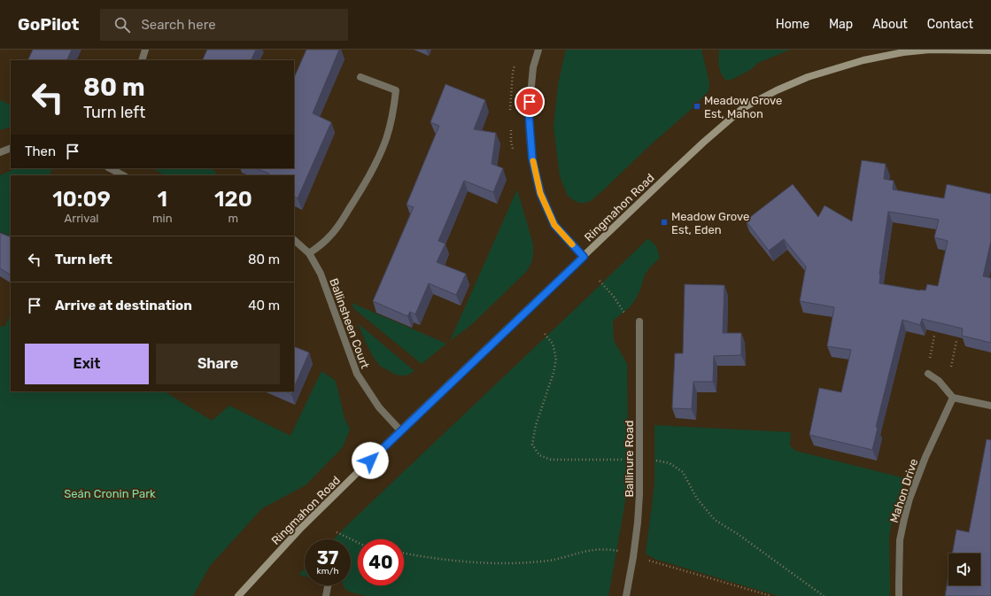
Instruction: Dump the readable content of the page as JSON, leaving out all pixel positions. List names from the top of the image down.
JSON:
{
  "streets": {
    "street": [
      "Ringmahon Road",
      "Ballinsheen Court",
      "Ballinure Road",
      "Mahon Drive"
    ]
  },
  "crossings": [
    ["Ringmahon Road", "Ballinsheen Court"]
  ],
  "parks": ["Seán Cronin Park"],
  "places": {
    "transit": ["Meadow Grove Est, Mahon", "Meadow Grove Est, Eden"]
  },
  "page": {
    "header": "GoPilot",
    "search": "Search here",
    "nav": [
      "Home",
      "Map",
      "About",
      "Contact"
    ],
    "turn": ["80 m", "Turn left"],
    "then": "Then",
    "eta": [
      "10:09",
      "Arrival",
      "1",
      "min",
      "120",
      "m"
    ],
    "list": [
      {
        "name": "Turn left",
        "value": "80 m"
      },
      {
        "name": "Arrive at destination",
        "value": "40 m"
      }
    ],
    "buttons": ["Exit", "Share"],
    "speed": "37 km/h",
    "limit": "40"
  }
}
